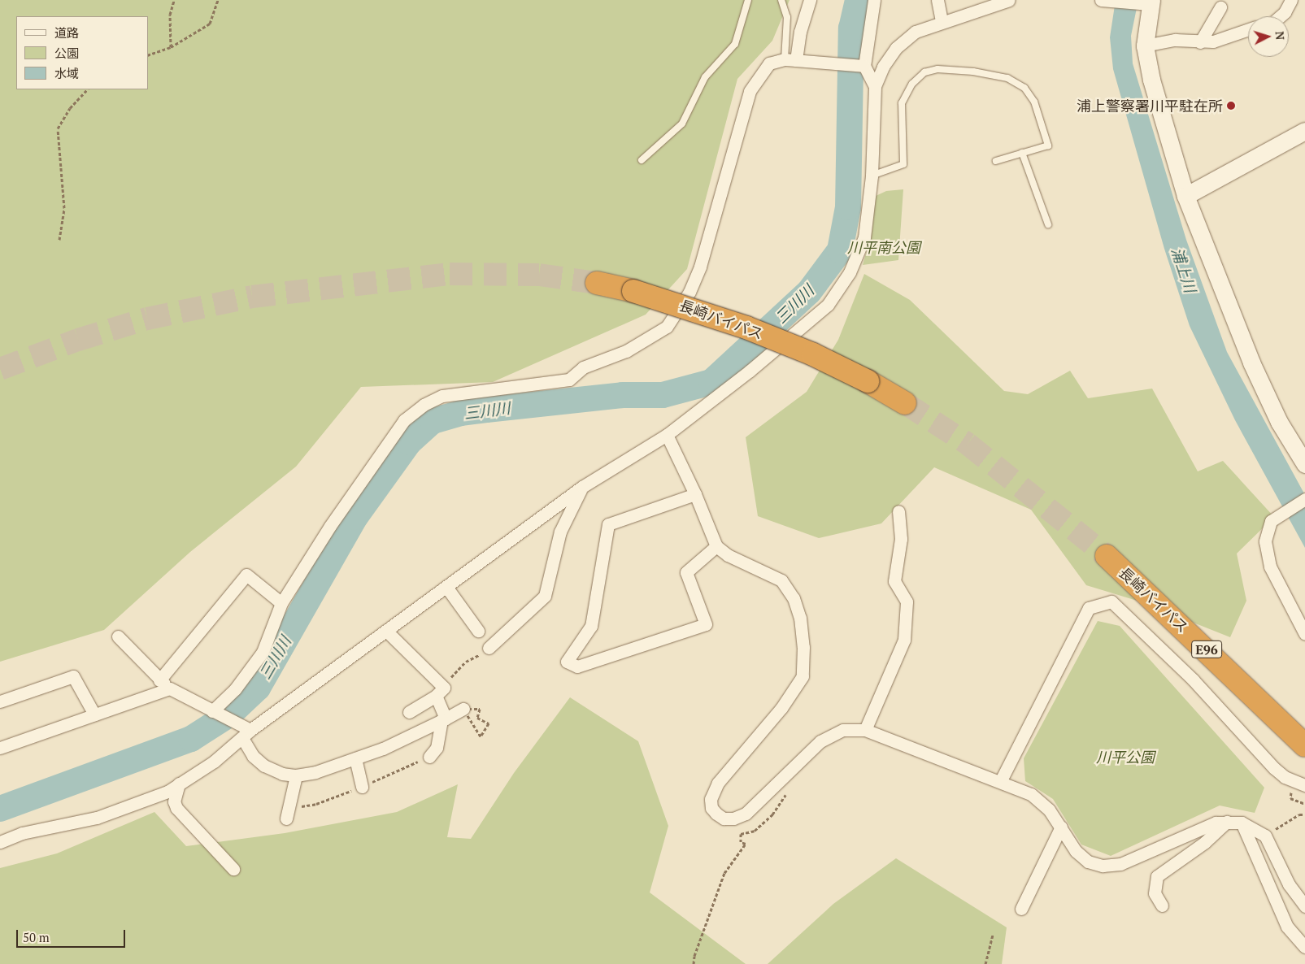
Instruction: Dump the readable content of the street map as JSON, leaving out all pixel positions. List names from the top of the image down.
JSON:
{
  "streets": {
    "highway": ["長崎バイパス", "E96"]
  },
  "water": ["浦上川", "三川川"],
  "parks": ["川平南公園", "川平公園"],
  "places": ["浦上警察署川平駐在所"],
  "legend": ["道路", "公園", "水域"],
  "scale_bar": "50 m",
  "north": "right"
}
